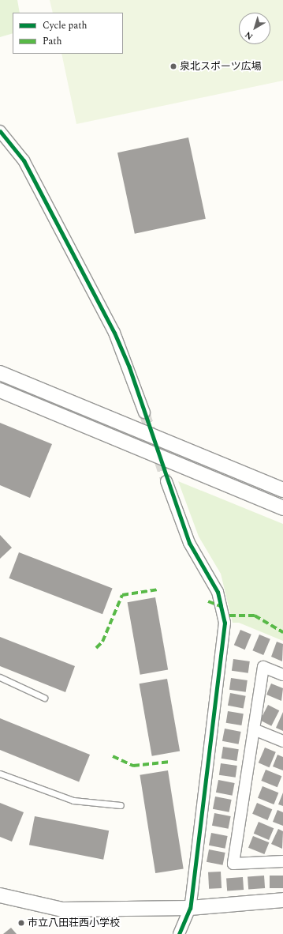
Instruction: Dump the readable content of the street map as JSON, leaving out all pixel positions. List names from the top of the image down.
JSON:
{
  "places": ["泉北スポーツ広場", "市立八田荘西小学校"],
  "legend": ["Cycle path", "Path"],
  "north": "bottom left"
}
